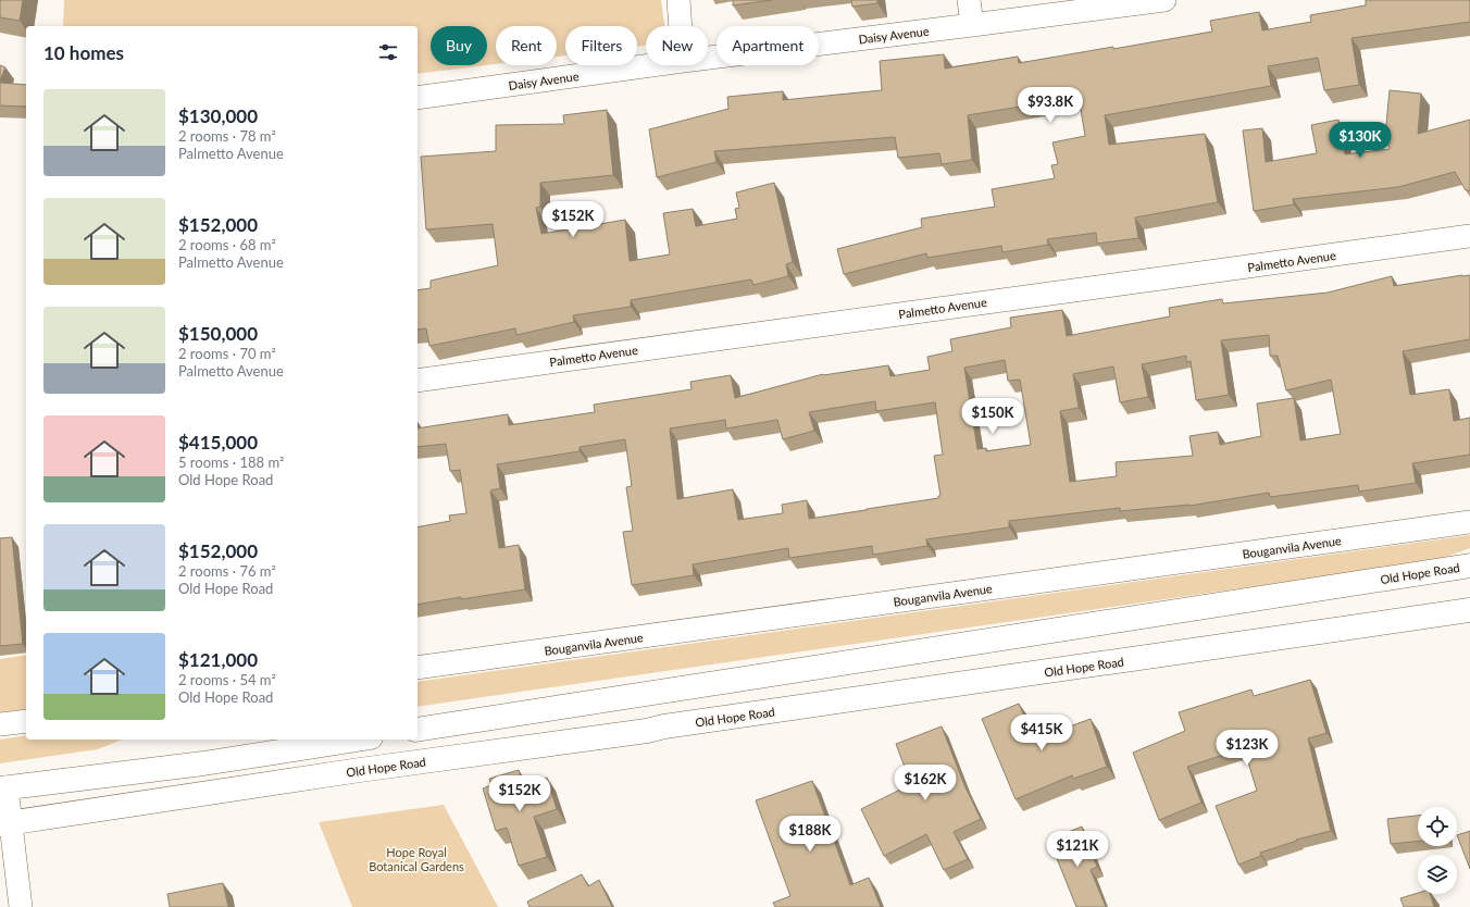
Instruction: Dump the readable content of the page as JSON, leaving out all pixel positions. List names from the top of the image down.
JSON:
{
  "streets": {
    "main road": ["Old Hope Road"],
    "street": ["Daisy Avenue", "Palmetto Avenue", "Bouganvila Avenue"]
  },
  "parks": ["Hope Royal Botanical Gardens"],
  "page": {
    "chip": [
      "Buy",
      "Rent",
      "Filters",
      "New",
      "Apartment"
    ],
    "heading": "10 homes",
    "list": [
      {
        "name": "$130,000",
        "note": "2 rooms · 78 m² · Palmetto Avenue"
      },
      {
        "name": "$152,000",
        "note": "2 rooms · 68 m² · Palmetto Avenue"
      },
      {
        "name": "$150,000",
        "note": "2 rooms · 70 m² · Palmetto Avenue"
      },
      {
        "name": "$415,000",
        "note": "5 rooms · 188 m² · Old Hope Road"
      },
      {
        "name": "$152,000",
        "note": "2 rooms · 76 m² · Old Hope Road"
      },
      {
        "name": "$121,000",
        "note": "2 rooms · 54 m² · Old Hope Road"
      }
    ],
    "price": [
      "$93.8K",
      "$130K",
      "$152K",
      "$150K",
      "$415K",
      "$123K",
      "$162K",
      "$152K",
      "$188K",
      "$121K"
    ]
  }
}
